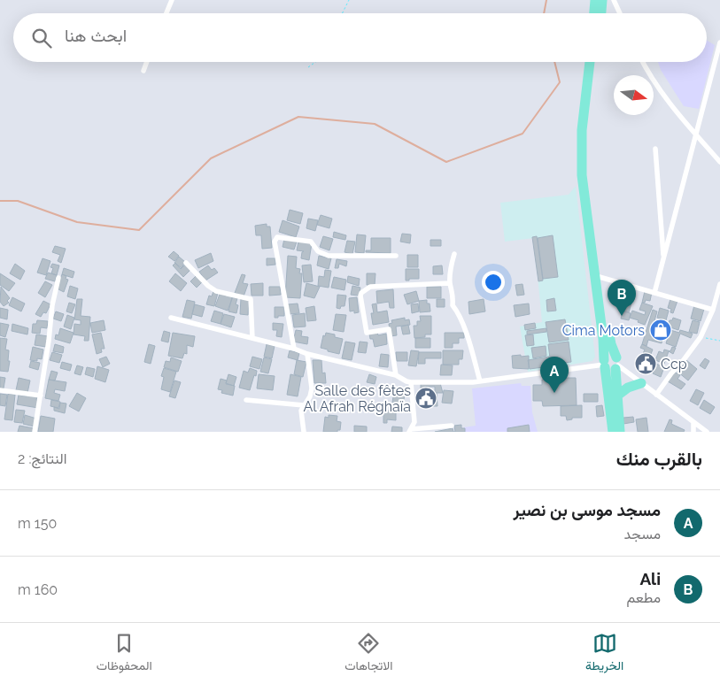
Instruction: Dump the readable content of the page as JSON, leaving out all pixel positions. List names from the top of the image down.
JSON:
{
  "places": {
    "shop": ["Cima Motors"],
    "public building": ["Ccp", "Salle des fêtes Al Afrah Réghaïa"]
  },
  "north": "right",
  "page": {
    "search": "ابحث هنا",
    "pins": ["B", "A"],
    "heading": ["بالقرب منك", "النتائج: 2"],
    "list": [
      {
        "mark": "A",
        "name": "مسجد موسى بن نصير",
        "note": "مسجد",
        "value": "150 m"
      },
      {
        "mark": "B",
        "name": "Ali",
        "note": "مطعم",
        "value": "160 m"
      }
    ],
    "nav": ["الخريطة", "الاتجاهات", "المحفوظات"]
  }
}
